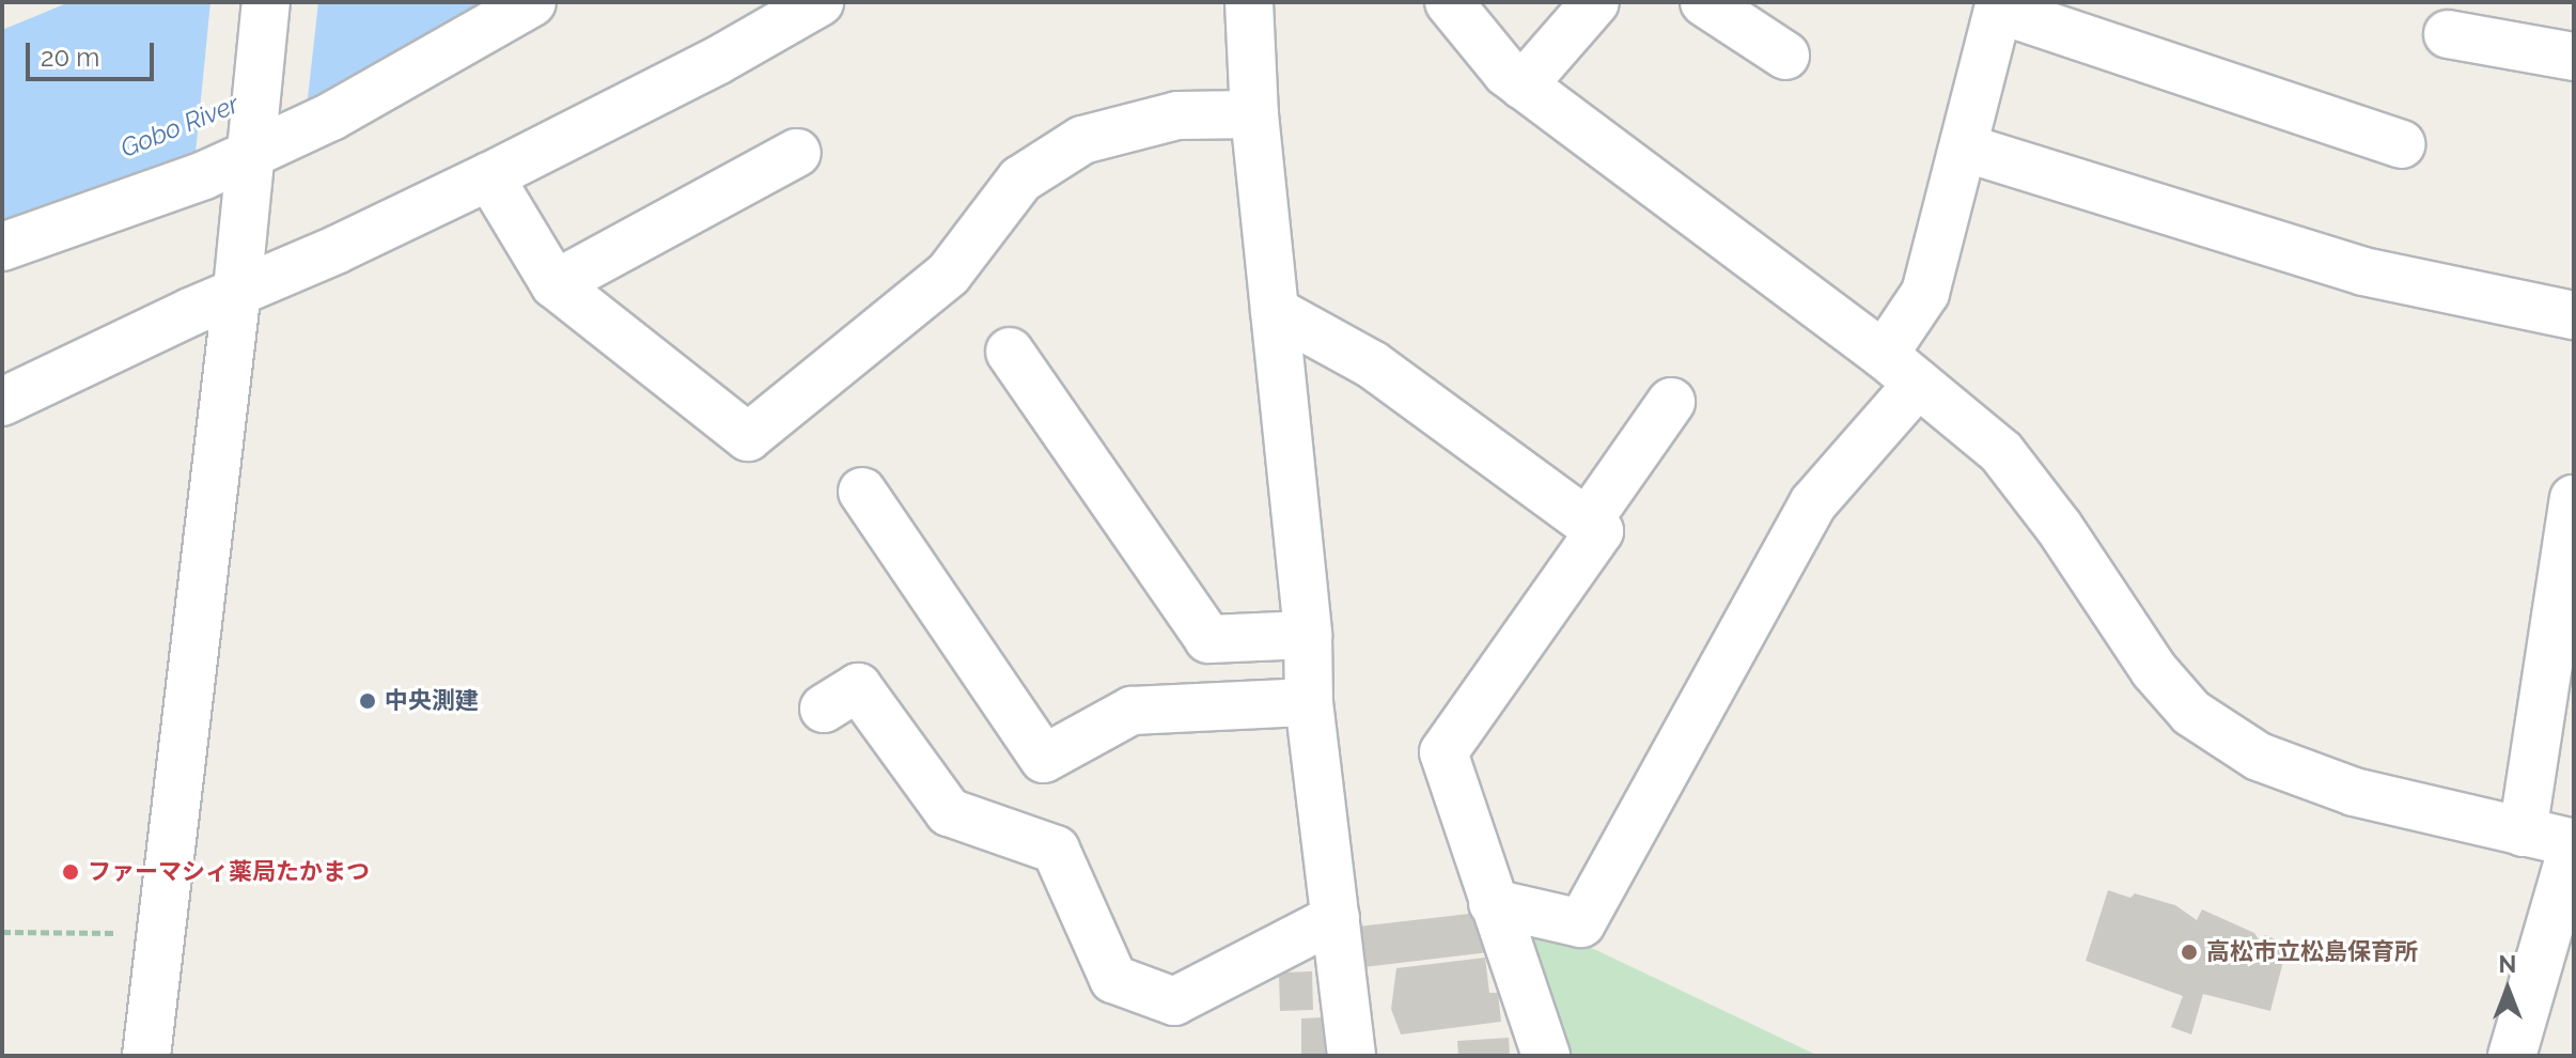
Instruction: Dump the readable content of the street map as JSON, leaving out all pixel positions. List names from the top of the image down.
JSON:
{
  "water": ["Gobo River"],
  "places": ["中央測建", "ファーマシィ薬局たかまつ", "高松市立松島保育所"],
  "scale_bar": "20 m",
  "north": "top"
}
